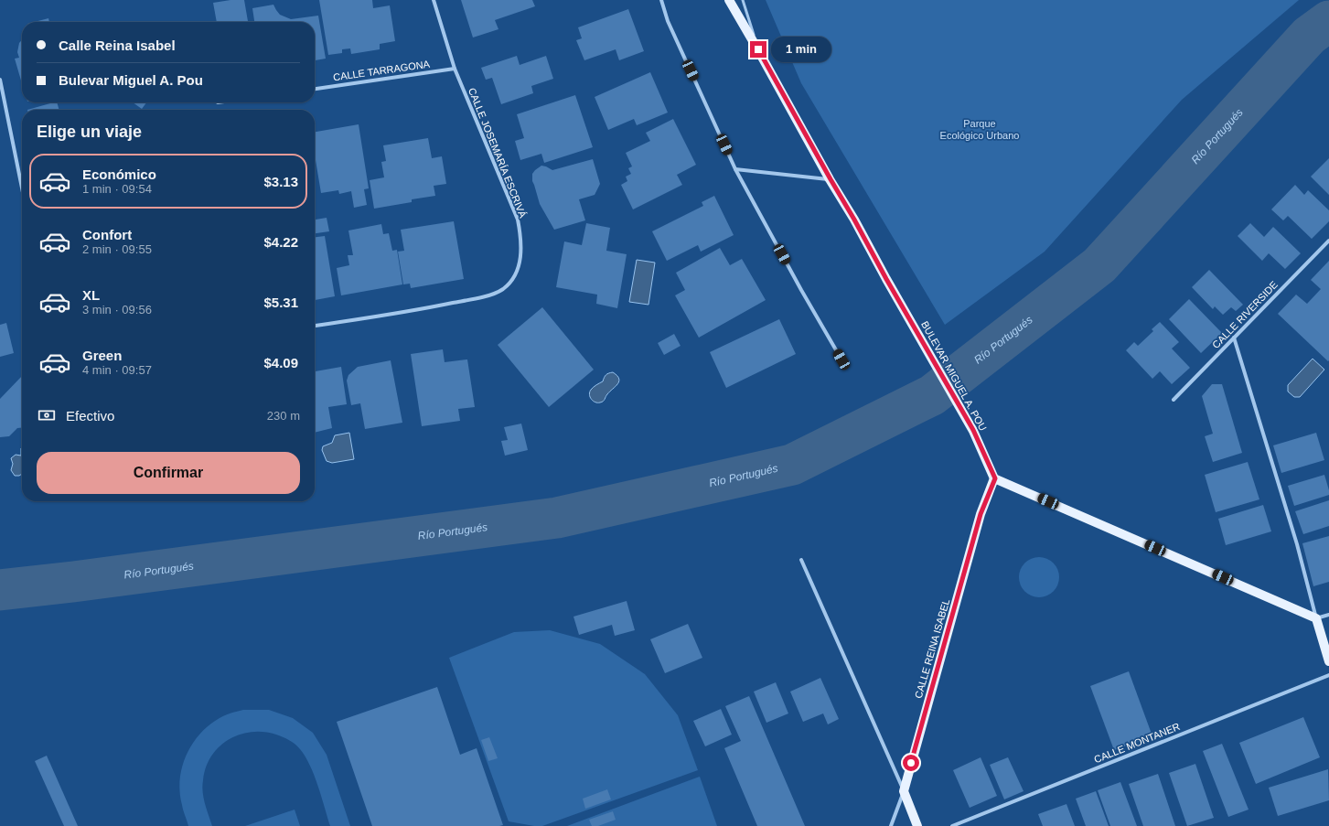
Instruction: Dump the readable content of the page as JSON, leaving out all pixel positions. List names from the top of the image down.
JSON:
{
  "streets": {
    "main road": ["BULEVAR MIGUEL A. POU", "CALLE REINA ISABEL"],
    "street": [
      "CALLE TARRAGONA",
      "CALLE JOSEMARÍA ESCRIVÁ",
      "CALLE RIVERSIDE",
      "CALLE MONTANER"
    ]
  },
  "crossings": [
    ["CALLE TARRAGONA", "CALLE JOSEMARÍA ESCRIVÁ"],
    ["BULEVAR MIGUEL A. POU", "CALLE REINA ISABEL"]
  ],
  "water": ["Río Portugués"],
  "parks": ["Parque Ecológico Urbano"],
  "page": {
    "banner": ["Calle Reina Isabel", "Bulevar Miguel A. Pou"],
    "bubble": "1 min",
    "heading": "Elige un viaje",
    "list": [
      {
        "name": "Económico",
        "note": "1 min · 09:54",
        "value": "$3.13"
      },
      {
        "name": "Confort",
        "note": "2 min · 09:55",
        "value": "$4.22"
      },
      {
        "name": "XL",
        "note": "3 min · 09:56",
        "value": "$5.31"
      },
      {
        "name": "Green",
        "note": "4 min · 09:57",
        "value": "$4.09"
      }
    ],
    "pay": ["Efectivo", "230 m"],
    "buttons": "Confirmar"
  }
}
